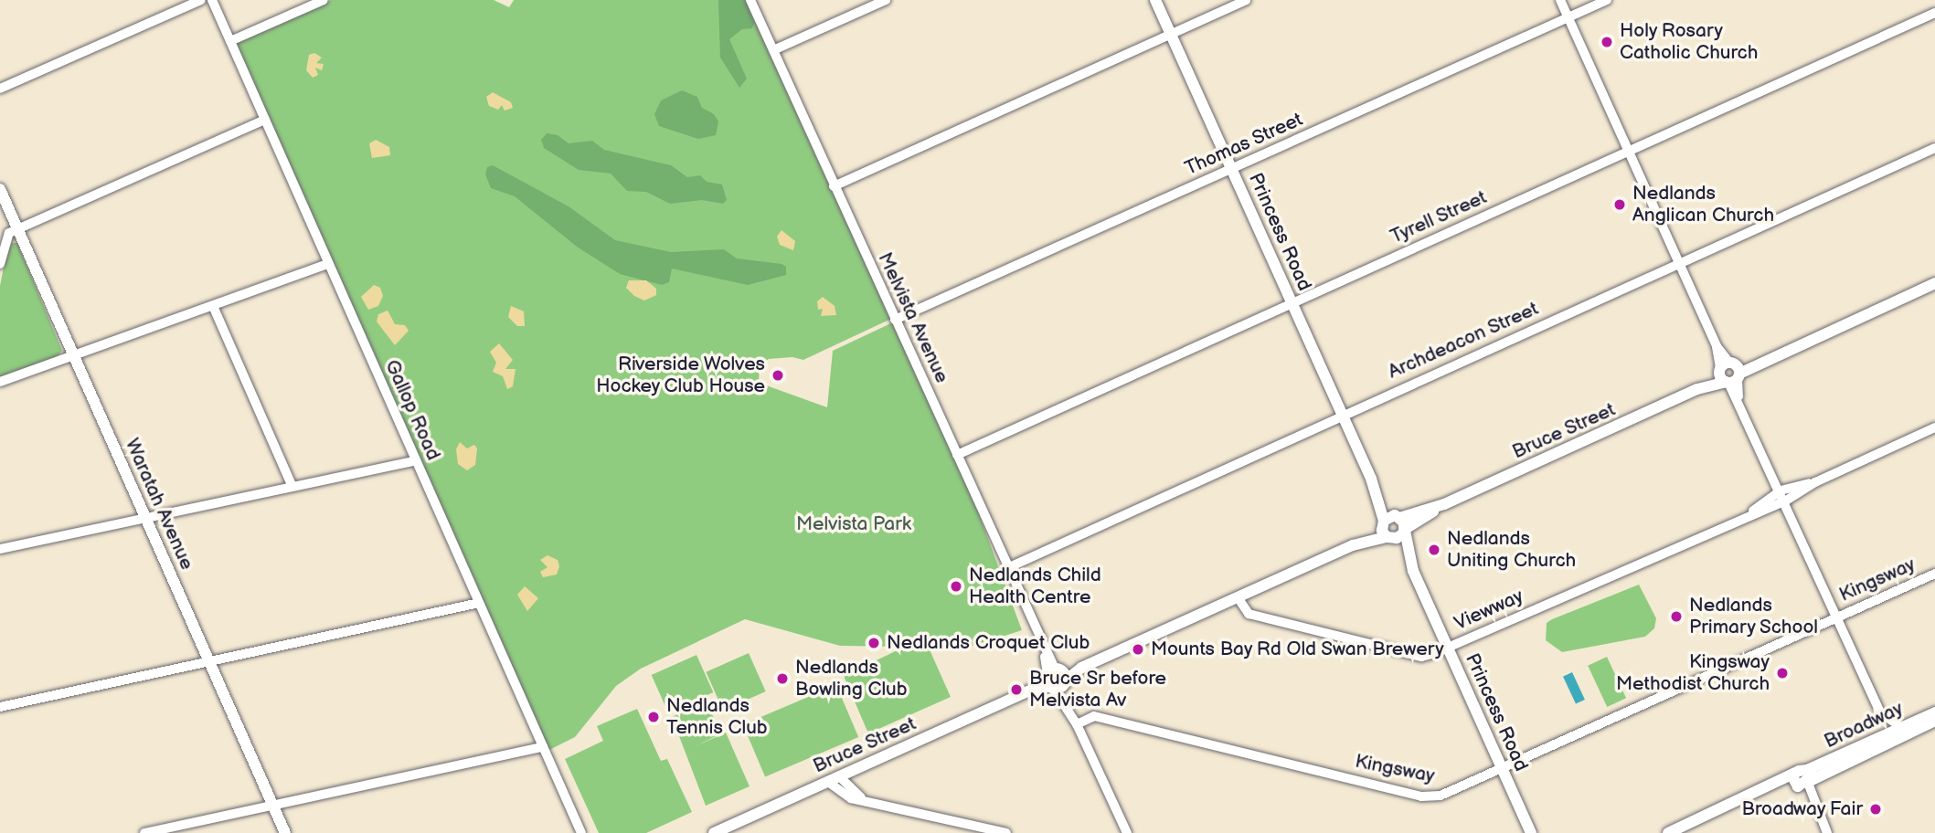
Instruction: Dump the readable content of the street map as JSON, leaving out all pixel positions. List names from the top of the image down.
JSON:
{
  "streets": {
    "street": [
      "Thomas Street",
      "Tyrell Street",
      "Princess Road",
      "Melvista Avenue",
      "Archdeacon Street",
      "Gallop Road",
      "Bruce Street",
      "Waratah Avenue",
      "Kingsway",
      "Viewway",
      "Broadway"
    ]
  },
  "crossings": [
    ["Thomas Street", "Princess Road"],
    ["Thomas Street", "Melvista Avenue"],
    ["Tyrell Street", "Princess Road"],
    ["Tyrell Street", "Melvista Avenue"],
    ["Princess Road", "Archdeacon Street"],
    ["Princess Road", "Bruce Street"],
    ["Princess Road", "Kingsway"],
    ["Princess Road", "Viewway"],
    ["Melvista Avenue", "Archdeacon Street"],
    ["Melvista Avenue", "Bruce Street"],
    ["Melvista Avenue", "Kingsway"],
    ["Bruce Street", "Viewway"]
  ],
  "parks": ["Melvista Park"],
  "places": [
    "Holy Rosary Catholic Church",
    "Nedlands Anglican Church",
    "Riverside Wolves Hockey Club House",
    "Nedlands Uniting Church",
    "Nedlands Child Health Centre",
    "Nedlands Primary School",
    "Nedlands Croquet Club",
    "Mounts Bay Rd Old Swan Brewery",
    "Kingsway Methodist Church",
    "Nedlands Bowling Club",
    "Bruce Sr before Melvista Av",
    "Nedlands Tennis Club",
    "Broadway Fair"
  ]
}
